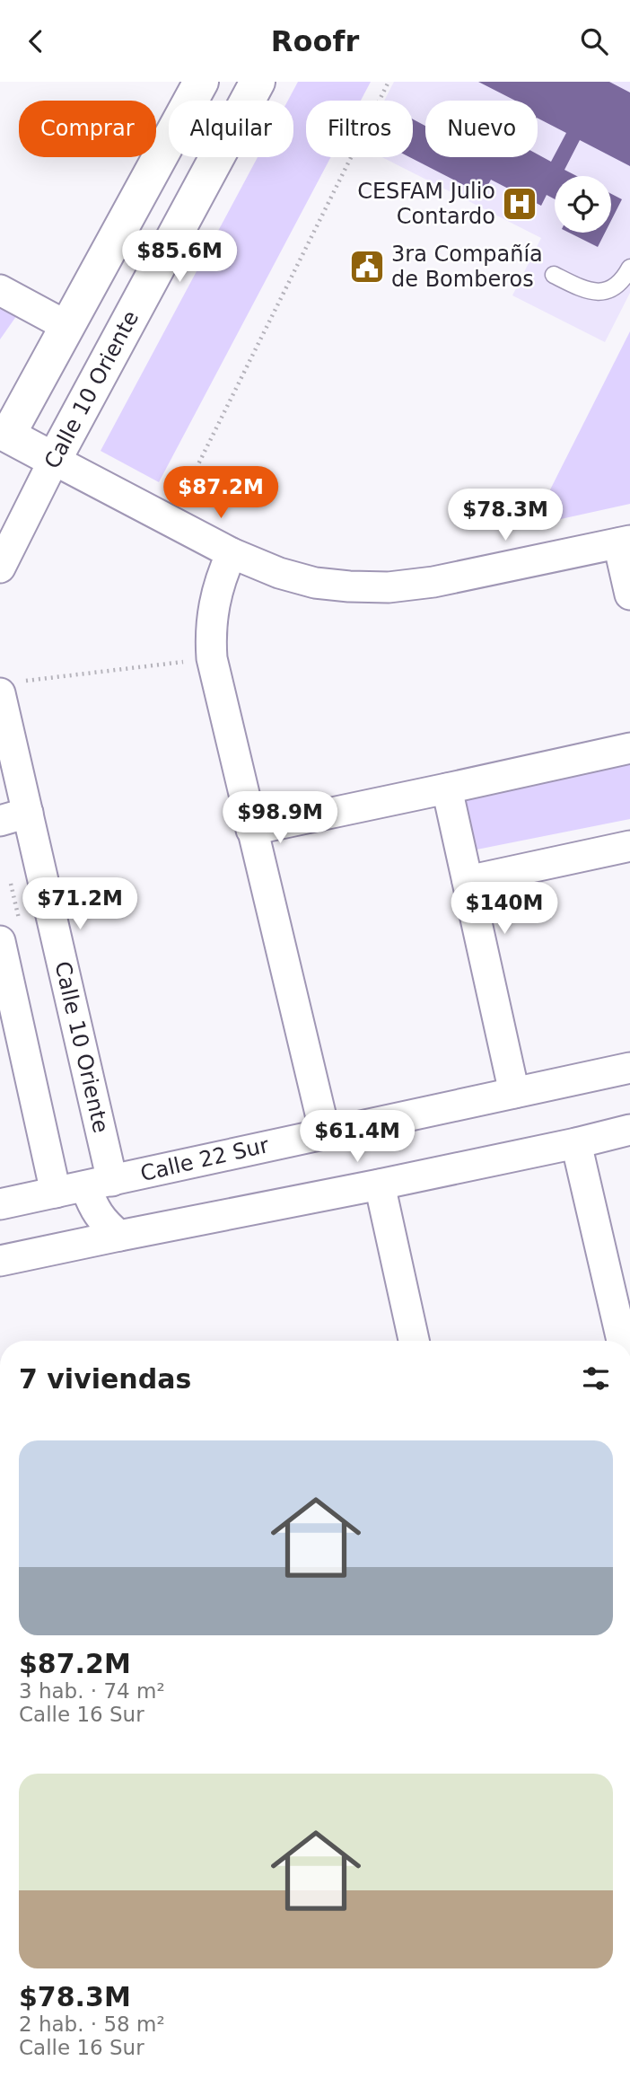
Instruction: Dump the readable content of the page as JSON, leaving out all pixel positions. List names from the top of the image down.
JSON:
{
  "streets": {
    "street": ["Calle 10 Oriente", "Calle 22 Sur"]
  },
  "crossings": [
    ["Calle 10 Oriente", "Calle 22 Sur"]
  ],
  "places": {
    "hospital": ["CESFAM Julio Contardo"],
    "public building": ["3ra Compañía de Bomberos"]
  },
  "page": {
    "header": "Roofr",
    "chip": [
      "Comprar",
      "Alquilar",
      "Filtros",
      "Nuevo"
    ],
    "price": [
      "$85.6M",
      "$87.2M",
      "$78.3M",
      "$98.9M",
      "$71.2M",
      "$140M",
      "$61.4M"
    ],
    "heading": "7 viviendas",
    "list": [
      {
        "name": "$87.2M",
        "note": "3 hab. · 74 m² · Calle 16 Sur"
      },
      {
        "name": "$78.3M",
        "note": "2 hab. · 58 m² · Calle 16 Sur"
      }
    ]
  }
}
